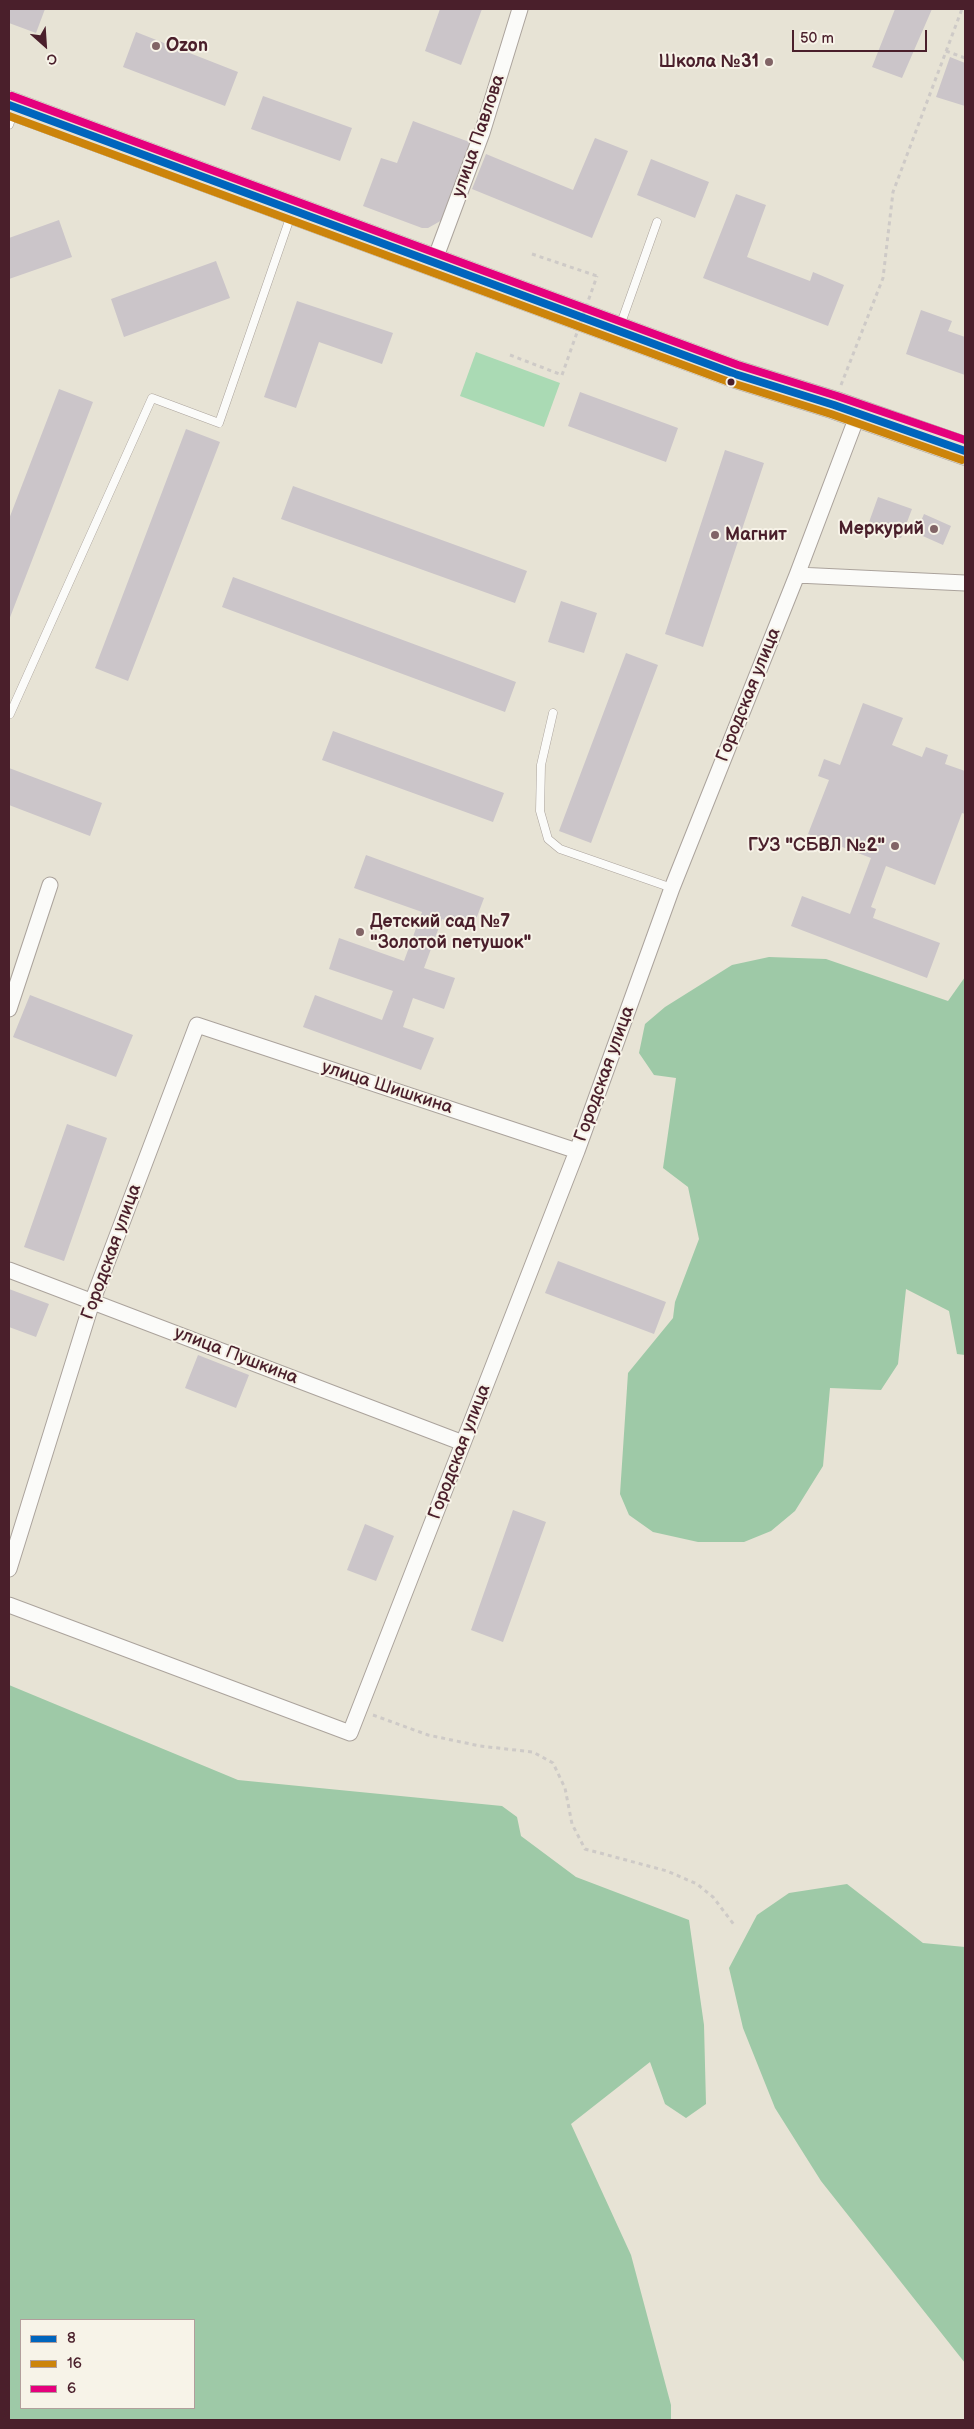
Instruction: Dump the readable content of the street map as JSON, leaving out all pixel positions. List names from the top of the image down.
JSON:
{
  "streets": {
    "street": [
      "улица Павлова",
      "Городская улица",
      "улица Шишкина",
      "улица Пушкина"
    ]
  },
  "crossings": [
    ["Городская улица", "улица Шишкина"],
    ["Городская улица", "улица Пушкина"]
  ],
  "places": [
    "Ozon",
    "Школа №31",
    "Меркурий",
    "Магнит",
    "ГУЗ \"СБВЛ №2\"",
    "Детский сад №7 \"Золотой петушок\""
  ],
  "lines": ["transit line 6", "transit line 8", "transit line 16"],
  "legend": ["8", "16", "6"],
  "scale_bar": "50 m",
  "north": "bottom right"
}
